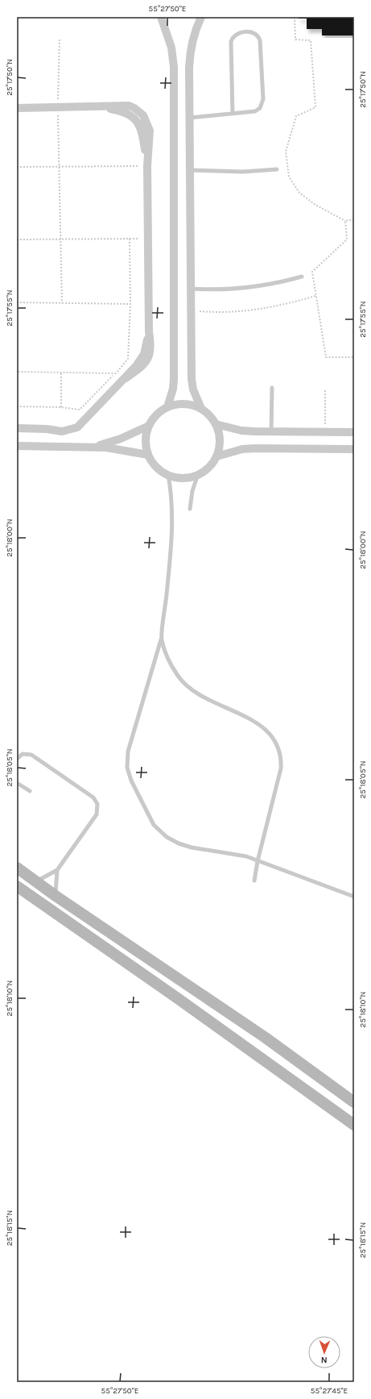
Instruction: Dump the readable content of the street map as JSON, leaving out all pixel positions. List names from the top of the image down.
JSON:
{
  "north": "bottom",
  "coordinates": [
    "55°27'50\"E",
    "25°17'50\"N",
    "25°17'55\"N",
    "25°18'00\"N",
    "25°18'05\"N",
    "25°18'10\"N",
    "25°18'15\"N",
    "55°27'45\"E"
  ]
}
